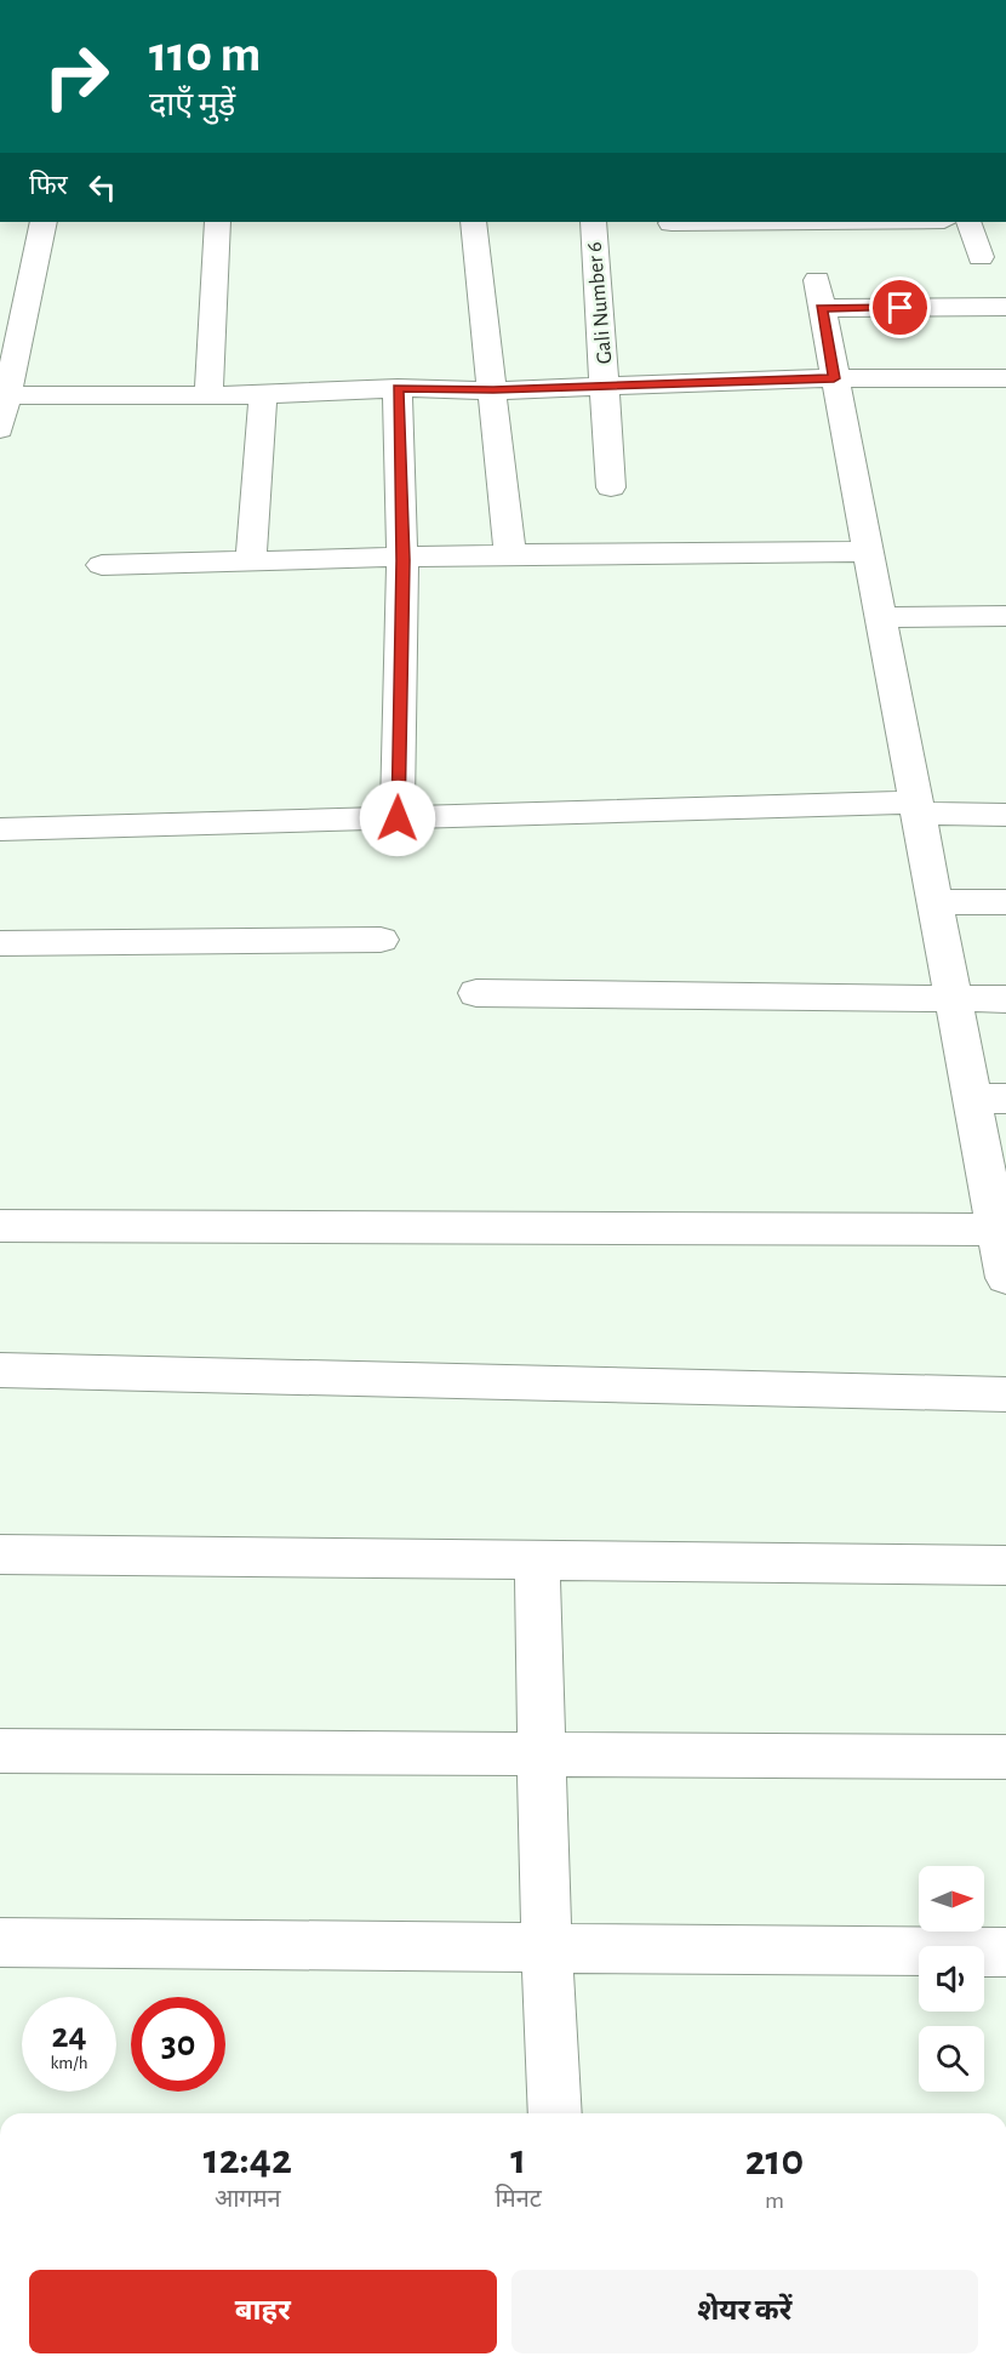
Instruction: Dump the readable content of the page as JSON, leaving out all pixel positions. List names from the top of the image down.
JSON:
{
  "streets": {
    "street": ["Gali Number 6"]
  },
  "north": "right",
  "page": {
    "turn": ["110 m", "दाएँ मुड़ें"],
    "then": "फिर",
    "speed": "24 km/h",
    "limit": "30",
    "eta": [
      "12:42",
      "आगमन",
      "1",
      "मिनट",
      "210",
      "m"
    ],
    "buttons": ["बाहर", "शेयर करें"]
  }
}
